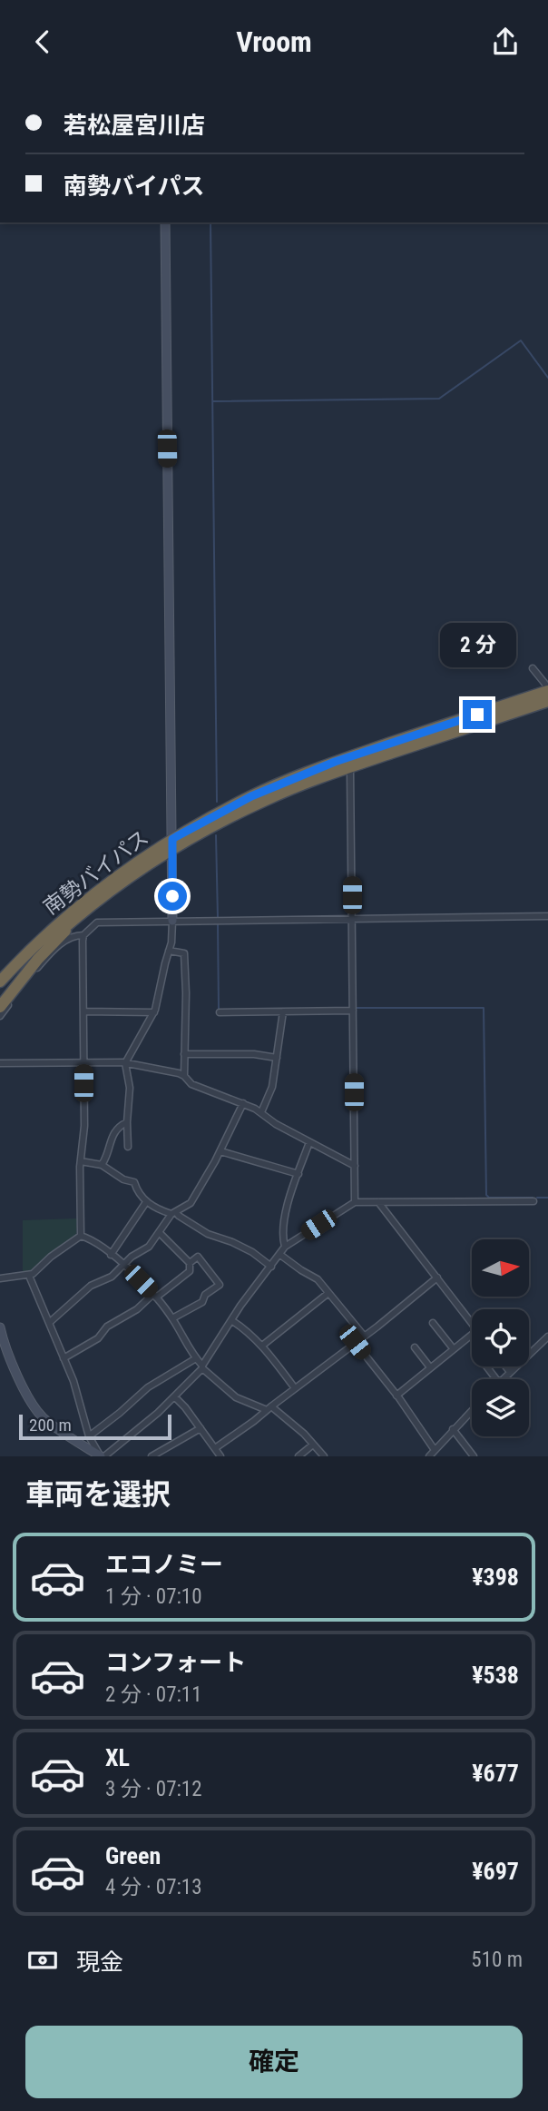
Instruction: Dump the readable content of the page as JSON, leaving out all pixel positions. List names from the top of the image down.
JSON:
{
  "streets": {
    "highway": ["南勢バイパス"]
  },
  "scale_bar": "200 m",
  "north": "right",
  "page": {
    "header": "Vroom",
    "banner": ["若松屋宮川店", "南勢バイパス"],
    "bubble": "2 分",
    "scale": "200 m",
    "heading": "車両を選択",
    "list": [
      {
        "name": "エコノミー",
        "note": "1 分 · 07:10",
        "value": "¥398"
      },
      {
        "name": "コンフォート",
        "note": "2 分 · 07:11",
        "value": "¥538"
      },
      {
        "name": "XL",
        "note": "3 分 · 07:12",
        "value": "¥677"
      },
      {
        "name": "Green",
        "note": "4 分 · 07:13",
        "value": "¥697"
      }
    ],
    "pay": ["現金", "510 m"],
    "buttons": "確定"
  }
}
